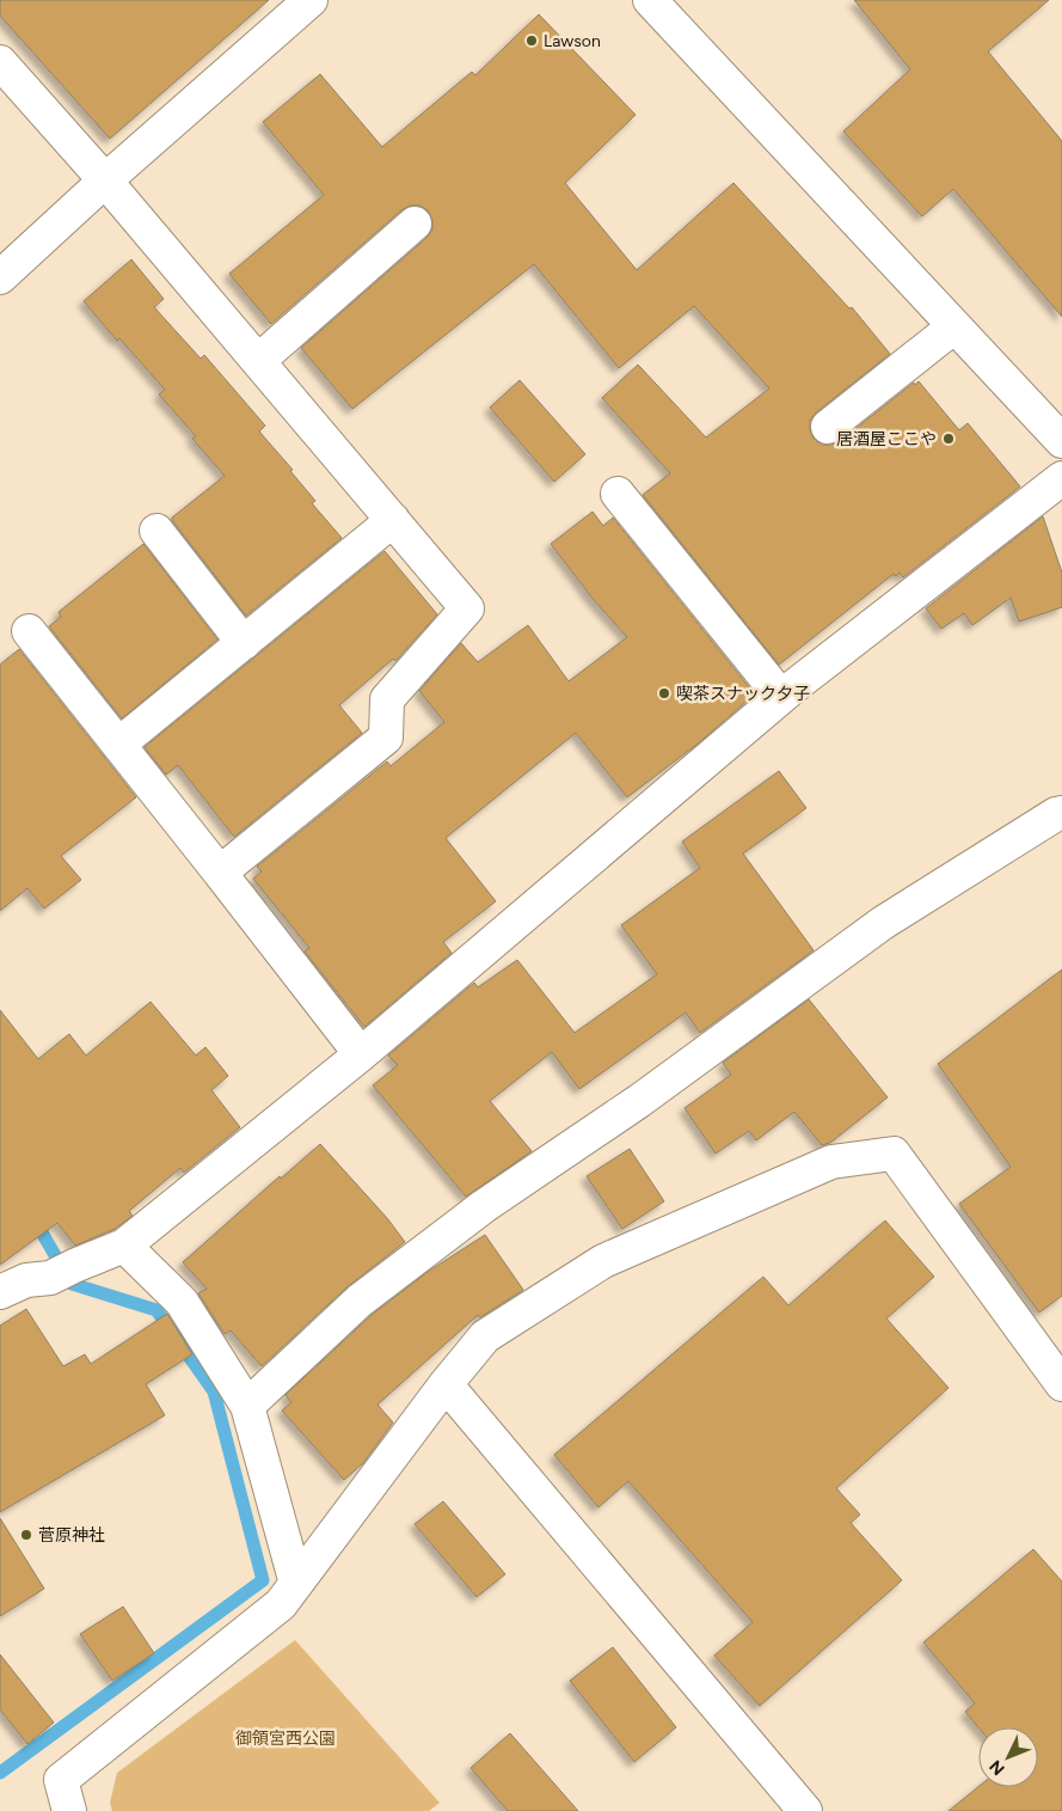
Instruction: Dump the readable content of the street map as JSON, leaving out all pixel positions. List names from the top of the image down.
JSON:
{
  "parks": ["御領宮西公園"],
  "places": [
    "Lawson",
    "居酒屋ここや",
    "喫茶スナック夕子",
    "菅原神社"
  ],
  "north": "bottom left"
}
